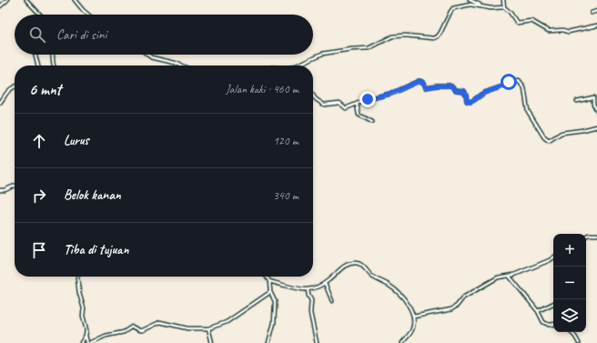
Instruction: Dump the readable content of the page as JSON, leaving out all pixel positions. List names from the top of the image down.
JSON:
{
  "page": {
    "search": "Cari di sini",
    "heading": ["6 mnt", "Jalan kaki · 460 m"],
    "list": [
      ["Lurus", "120 m"],
      ["Belok kanan", "340 m"],
      "Tiba di tujuan"
    ],
    "map_buttons": ["+", "−"]
  }
}
